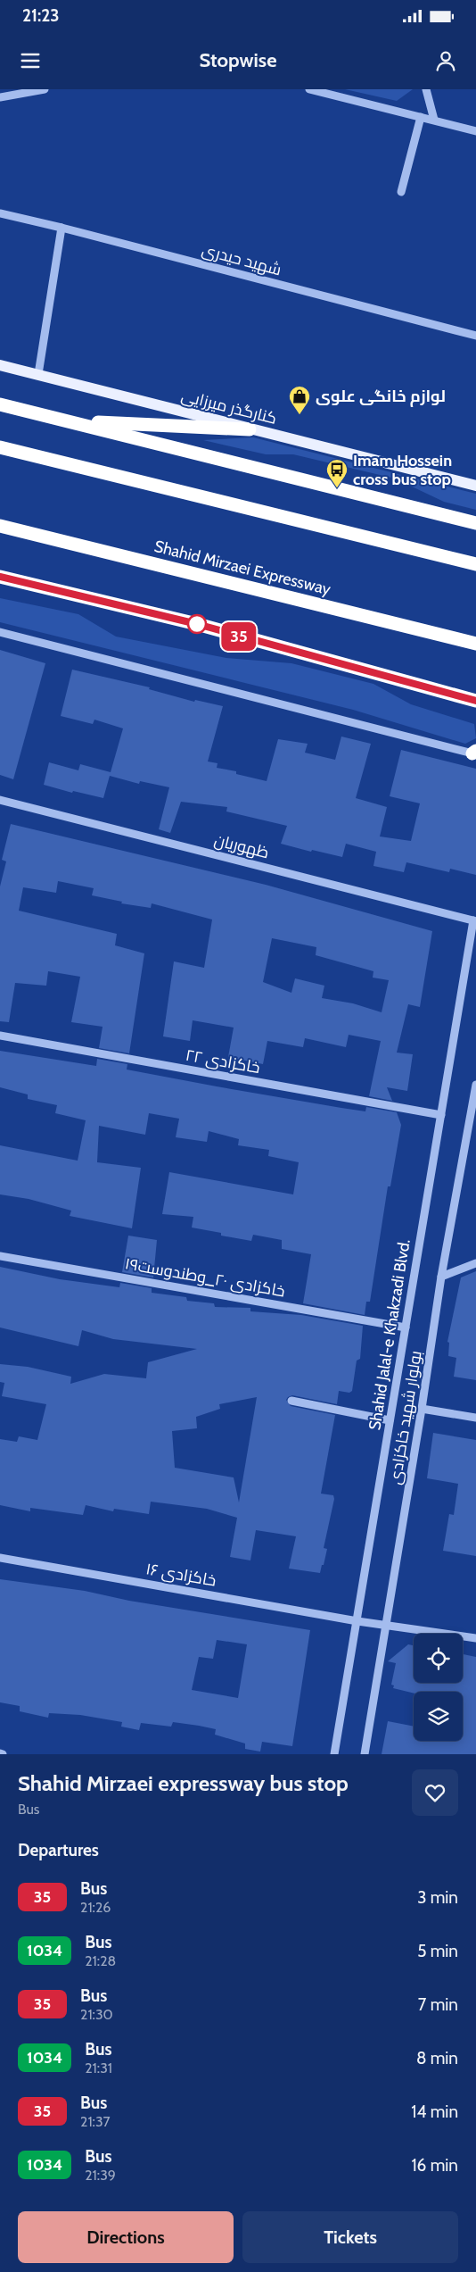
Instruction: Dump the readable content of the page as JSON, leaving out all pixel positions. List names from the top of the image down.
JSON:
{
  "streets": {
    "highway": ["Shahid Mirzaei Expressway"],
    "main road": ["کنارگذر میرزایی"],
    "street": [
      "شهید حیدری",
      "ظهوریان",
      "خاکزادی ۲۲",
      "خاکزادی ۲۰_وطندوست۱۹",
      "Shahid Jalal-e Khakzadi Blvd.",
      "بولوار شهید خاکزادی",
      "خاکزادی ۱۶"
    ]
  },
  "crossings": [
    ["ظهوریان", "Shahid Jalal-e Khakzadi Blvd."],
    ["خاکزادی ۲۲", "Shahid Jalal-e Khakzadi Blvd."],
    ["خاکزادی ۲۰_وطندوست۱۹", "Shahid Jalal-e Khakzadi Blvd."],
    ["Shahid Jalal-e Khakzadi Blvd.", "خاکزادی ۱۶"],
    ["بولوار شهید خاکزادی", "خاکزادی ۱۶"]
  ],
  "places": {
    "shop": ["لوازم خانگی علوی"],
    "bus stop": ["Imam Hossein cross bus stop"]
  },
  "lines": ["bus line 35"],
  "page": {
    "status": "21:23",
    "header": "Stopwise",
    "on_map": "35",
    "heading": [
      ["Shahid Mirzaei expressway bus stop", "Bus"],
      "Departures"
    ],
    "list": [
      {
        "mark": "35",
        "name": "Bus",
        "note": "21:26",
        "value": "3 min"
      },
      {
        "mark": "1034",
        "name": "Bus",
        "note": "21:28",
        "value": "5 min"
      },
      {
        "mark": "35",
        "name": "Bus",
        "note": "21:30",
        "value": "7 min"
      },
      {
        "mark": "1034",
        "name": "Bus",
        "note": "21:31",
        "value": "8 min"
      },
      {
        "mark": "35",
        "name": "Bus",
        "note": "21:37",
        "value": "14 min"
      },
      {
        "mark": "1034",
        "name": "Bus",
        "note": "21:39",
        "value": "16 min"
      }
    ],
    "buttons": ["Directions", "Tickets"]
  }
}
